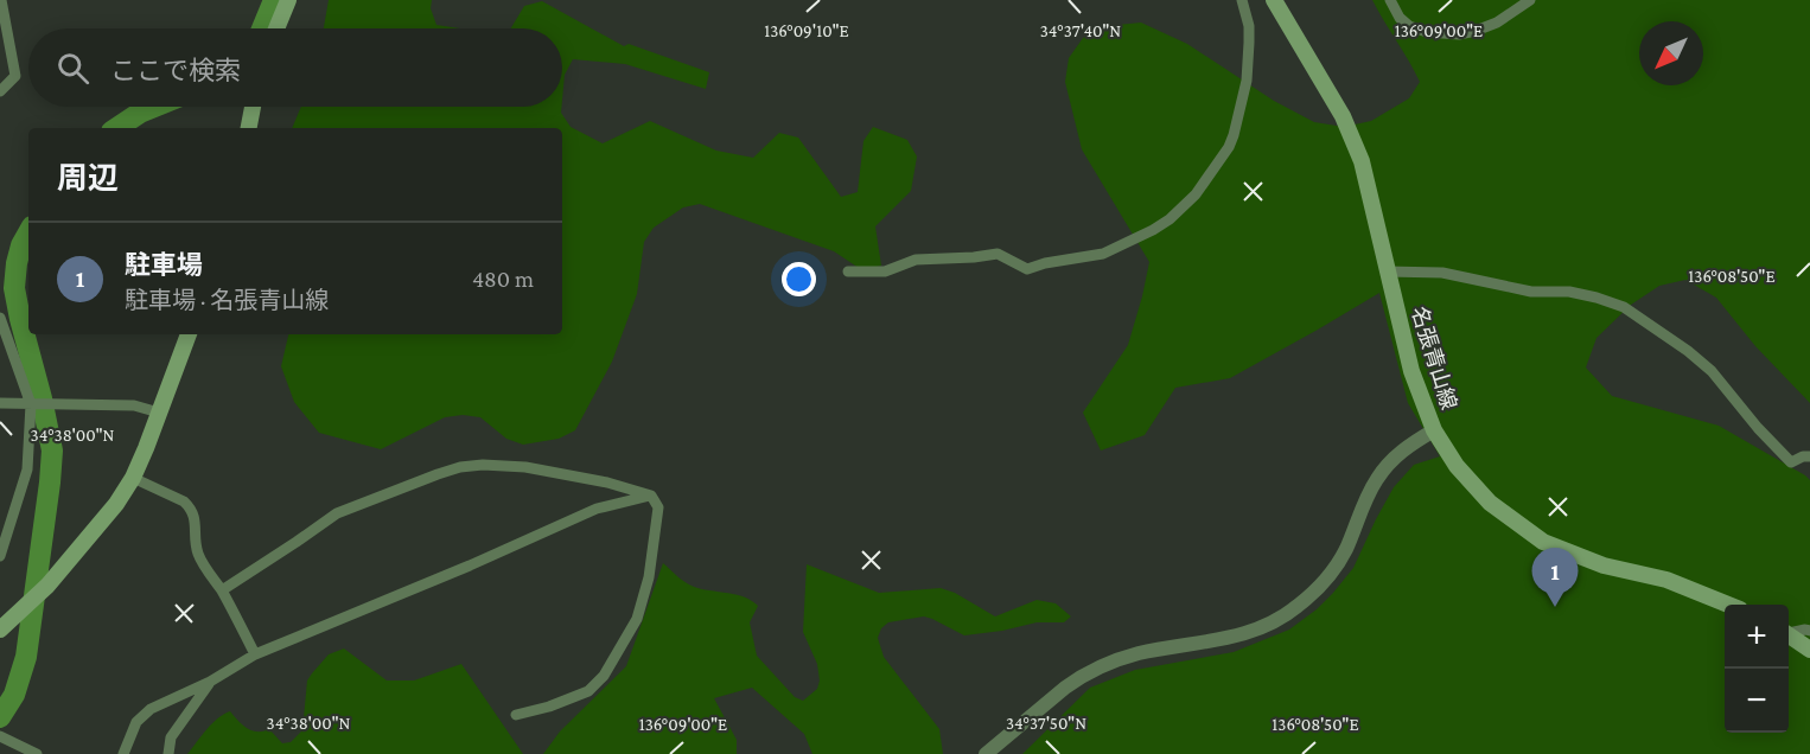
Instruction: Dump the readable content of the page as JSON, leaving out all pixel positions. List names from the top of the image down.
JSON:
{
  "streets": {
    "main road": ["名張青山線"]
  },
  "north": "bottom left",
  "page": {
    "search": "ここで検索",
    "heading": "周辺",
    "list": [
      {
        "mark": "1",
        "name": "駐車場",
        "note": "駐車場 · 名張青山線",
        "value": "480 m"
      }
    ],
    "pins": "1",
    "map_buttons": ["+", "−"]
  },
  "coordinates": [
    "136°09'10\"E",
    "136°09'00\"E",
    "34°37'40\"N",
    "136°08'50\"E",
    "34°38'00\"N",
    "34°37'50\"N"
  ]
}
